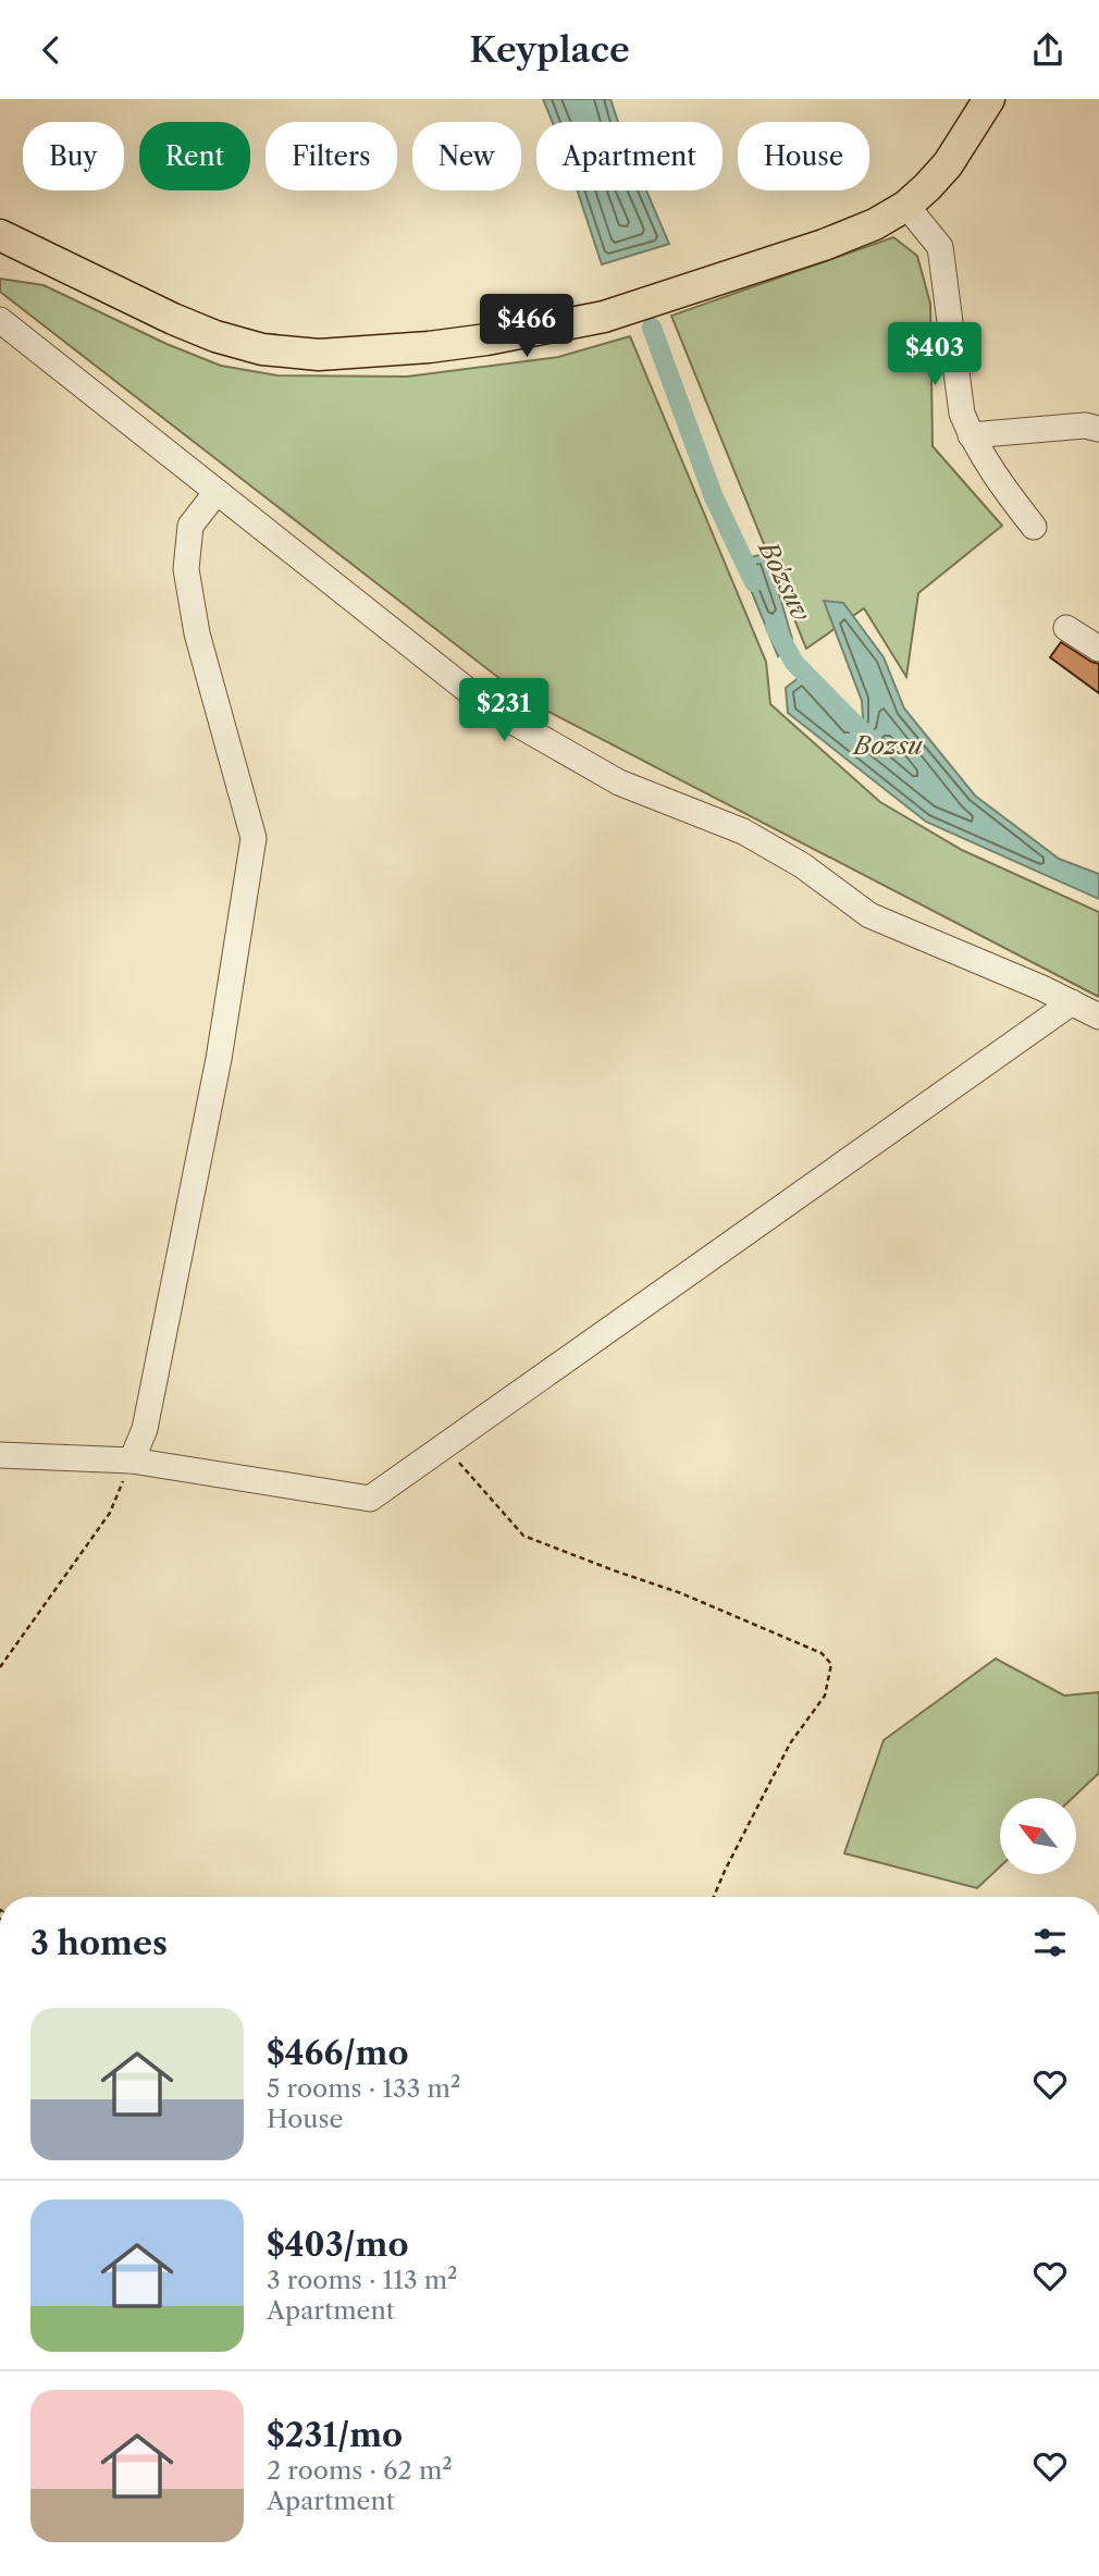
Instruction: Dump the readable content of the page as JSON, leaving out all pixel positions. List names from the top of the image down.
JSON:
{
  "water": ["Bo'zsuv", "Bozsu"],
  "north": "top left",
  "page": {
    "header": "Keyplace",
    "chip": [
      "Buy",
      "Rent",
      "Filters",
      "New",
      "Apartment",
      "House"
    ],
    "price": ["$466", "$403", "$231"],
    "heading": "3 homes",
    "list": [
      {
        "name": "$466/mo",
        "note": "5 rooms · 133 m² · House"
      },
      {
        "name": "$403/mo",
        "note": "3 rooms · 113 m² · Apartment"
      },
      {
        "name": "$231/mo",
        "note": "2 rooms · 62 m² · Apartment"
      }
    ]
  }
}
